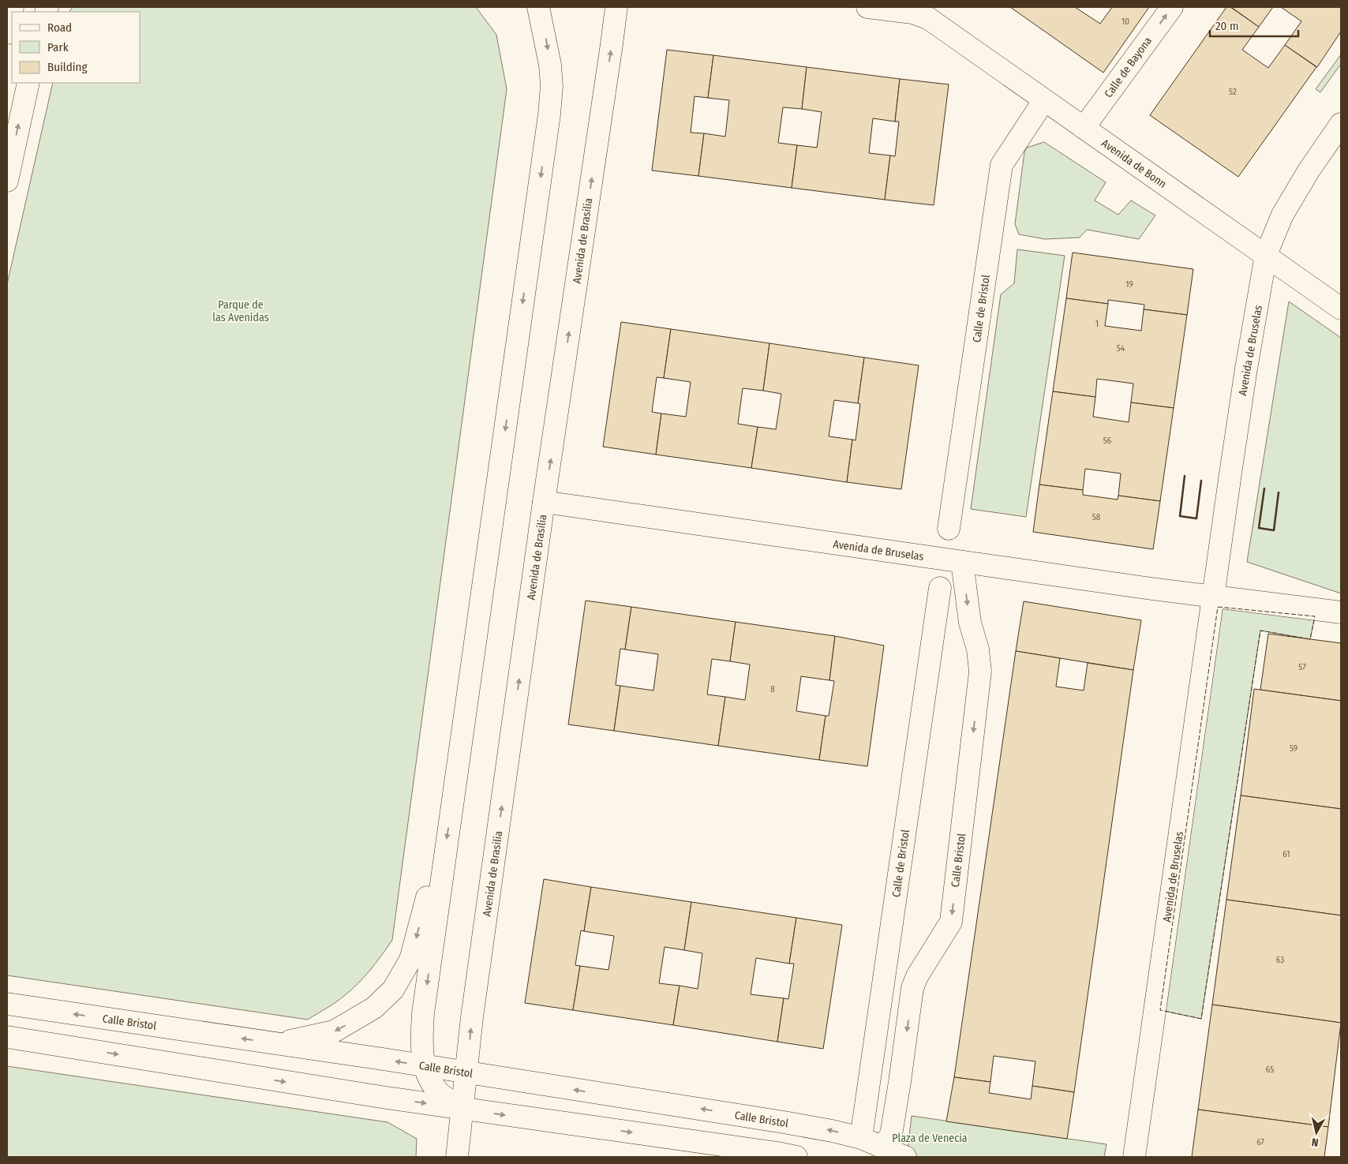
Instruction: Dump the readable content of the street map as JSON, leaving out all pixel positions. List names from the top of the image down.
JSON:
{
  "streets": {
    "main road": [
      "Calle de Bayona",
      "Avenida de Bonn",
      "Avenida de Brasilia",
      "Calle de Bristol",
      "Avenida de Bruselas",
      "Calle Bristol"
    ]
  },
  "crossings": [
    ["Calle de Bayona", "Avenida de Bonn"],
    ["Avenida de Bonn", "Calle de Bristol"],
    ["Avenida de Bonn", "Avenida de Bruselas"],
    ["Avenida de Brasilia", "Avenida de Bruselas"],
    ["Avenida de Brasilia", "Calle Bristol"],
    ["Calle de Bristol", "Calle Bristol"],
    ["Avenida de Bruselas", "Calle Bristol"]
  ],
  "one_way": ["Calle de Bayona"],
  "parks": ["Parque de las Avenidas", "Plaza de Venecia"],
  "house_numbers": [
    "10",
    "52",
    "19",
    "1",
    "54",
    "56",
    "58",
    "57",
    "8",
    "59",
    "61",
    "63",
    "65",
    "67"
  ],
  "legend": ["Road", "Park", "Building"],
  "scale_bar": "20 m",
  "north": "bottom"
}
